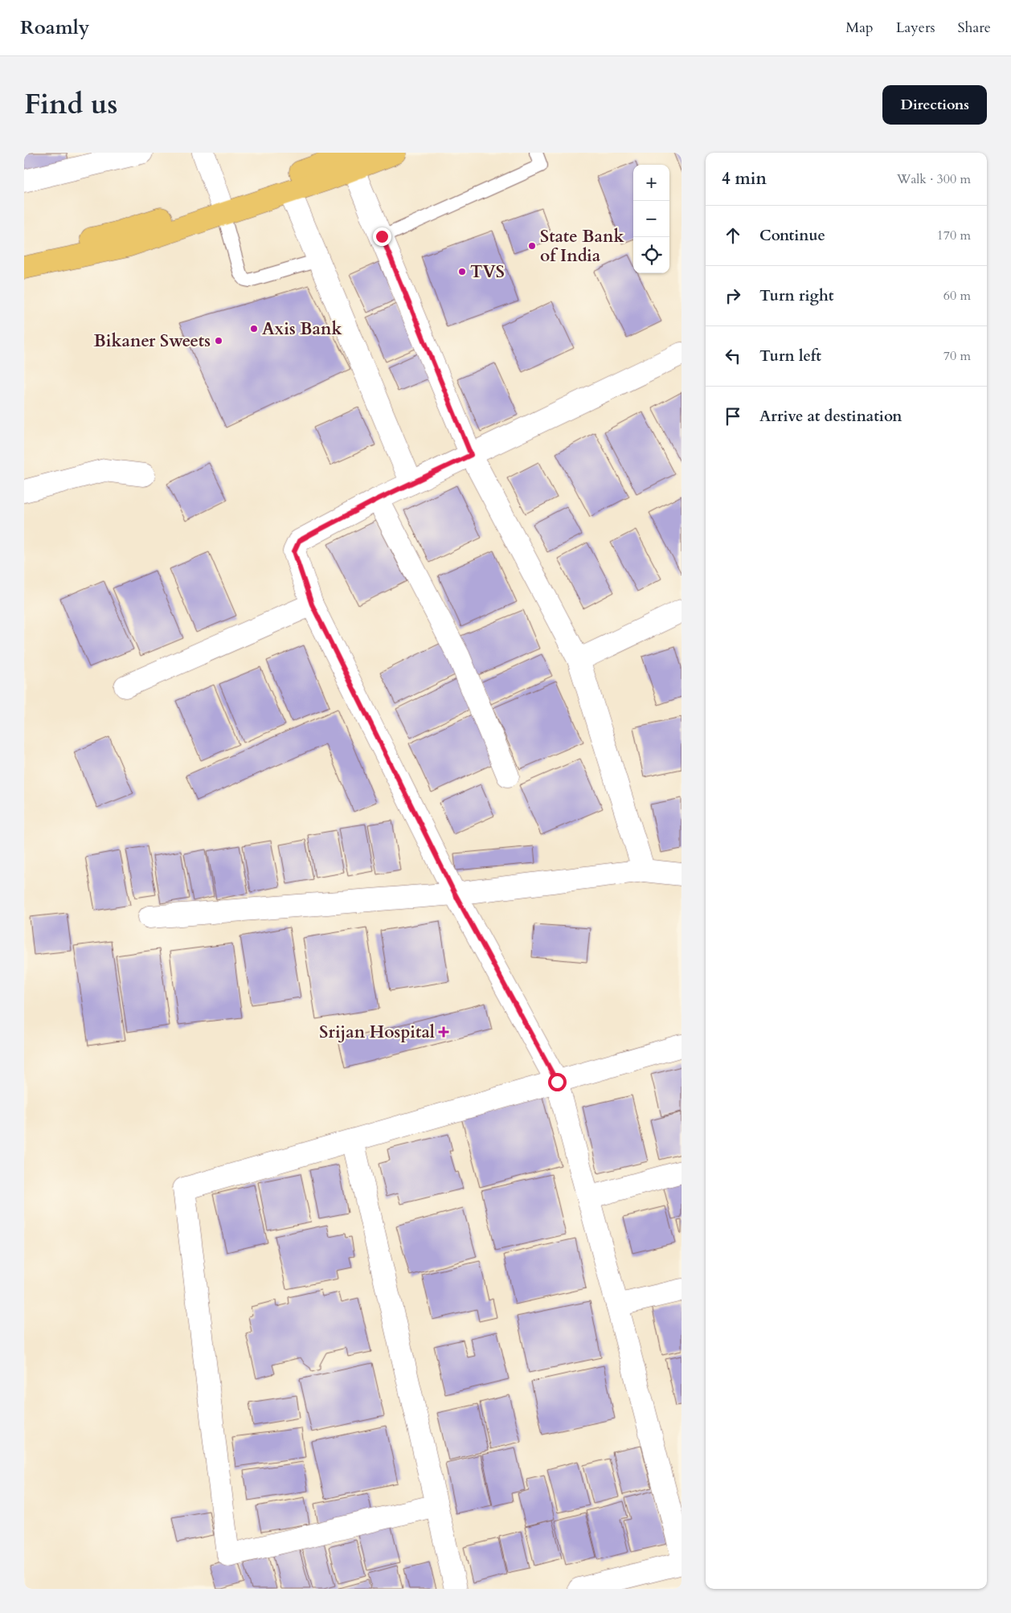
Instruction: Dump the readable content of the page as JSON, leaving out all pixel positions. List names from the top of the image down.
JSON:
{
  "places": {
    "other": [
      "State Bank of India",
      "TVS",
      "Axis Bank",
      "Bikaner Sweets"
    ],
    "health": ["Srijan Hospital"]
  },
  "page": {
    "header": "Roamly",
    "nav": ["Map", "Layers", "Share"],
    "title": "Find us",
    "buttons": "Directions",
    "heading": ["4 min", "Walk · 300 m"],
    "map_buttons": ["+", "−"],
    "list": [
      ["Continue", "170 m"],
      ["Turn right", "60 m"],
      ["Turn left", "70 m"],
      "Arrive at destination"
    ]
  }
}
